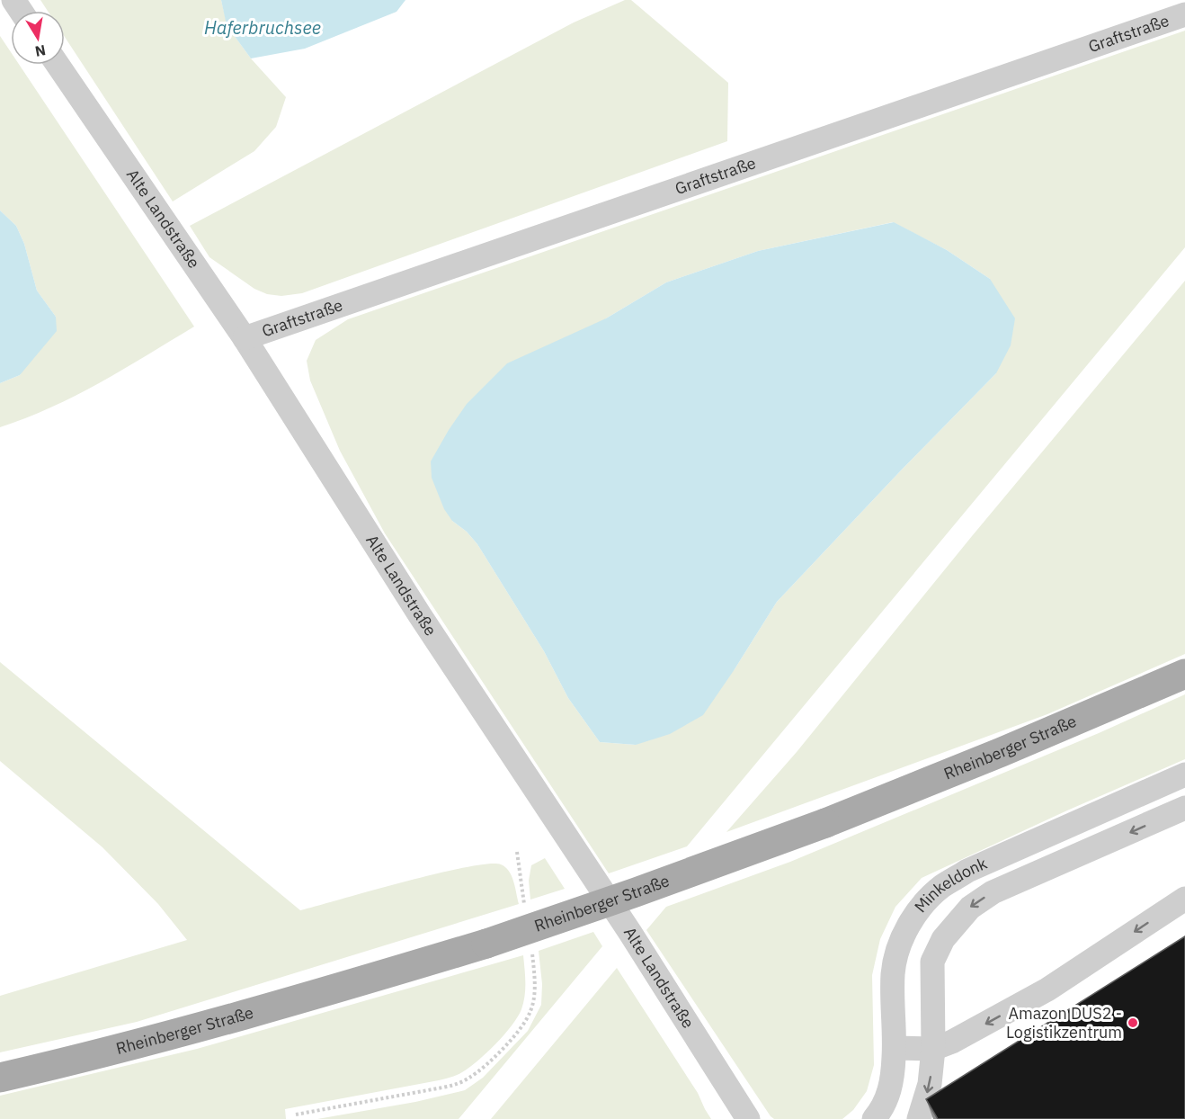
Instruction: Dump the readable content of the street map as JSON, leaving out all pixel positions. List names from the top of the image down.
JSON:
{
  "streets": {
    "main road": ["Rheinberger Straße"],
    "street": ["Graftstraße", "Alte Landstraße", "Minkeldonk"]
  },
  "crossings": [
    ["Graftstraße", "Alte Landstraße"]
  ],
  "water": ["Haferbruchsee"],
  "places": ["Amazon DUS2 - Logistikzentrum"],
  "north": "bottom"
}
